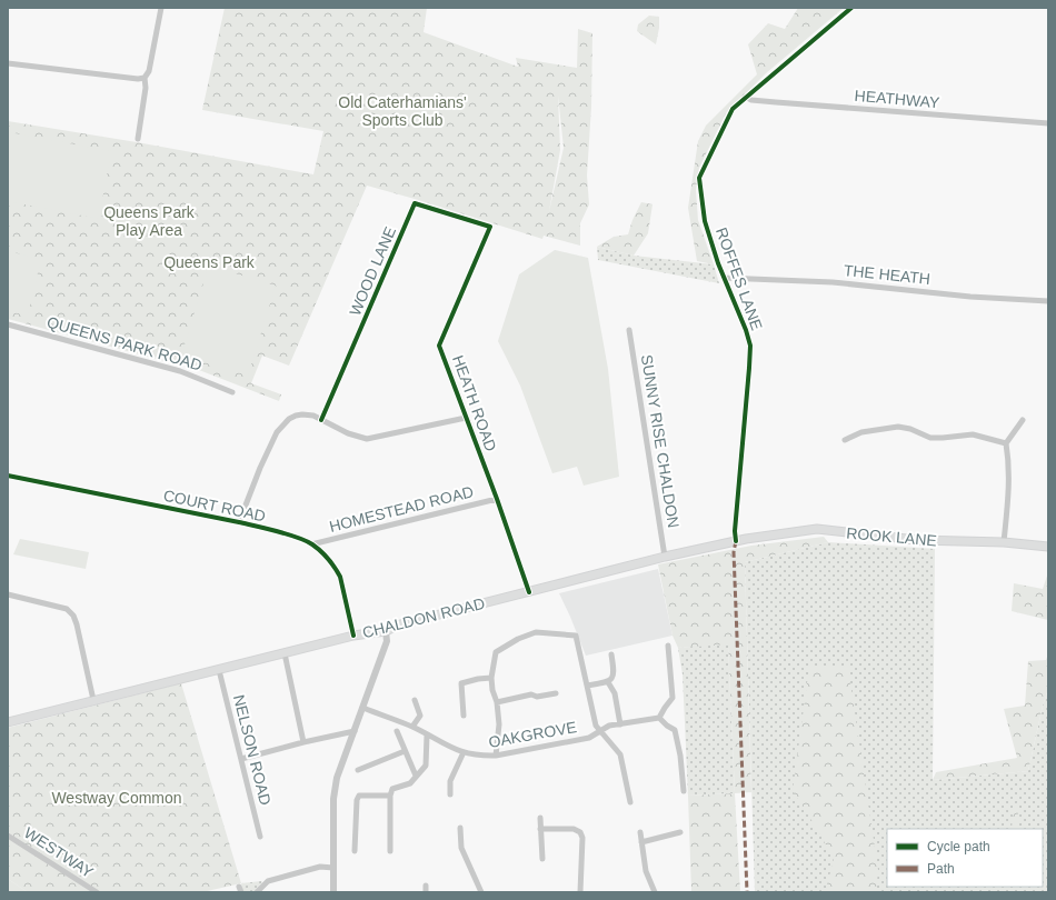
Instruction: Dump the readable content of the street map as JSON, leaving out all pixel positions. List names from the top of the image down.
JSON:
{
  "streets": {
    "main road": ["ROOK LANE", "CHALDON ROAD"],
    "street": [
      "HEATHWAY",
      "WOOD LANE",
      "THE HEATH",
      "ROFFES LANE",
      "QUEENS PARK ROAD",
      "HEATH ROAD",
      "SUNNY RISE CHALDON",
      "COURT ROAD",
      "HOMESTEAD ROAD",
      "OAKGROVE",
      "NELSON ROAD",
      "WESTWAY"
    ]
  },
  "crossings": [
    ["HEATHWAY", "ROFFES LANE"],
    ["WOOD LANE", "HEATH ROAD"],
    ["THE HEATH", "ROFFES LANE"],
    ["ROFFES LANE", "ROOK LANE"],
    ["ROFFES LANE", "CHALDON ROAD"],
    ["HEATH ROAD", "HOMESTEAD ROAD"],
    ["HEATH ROAD", "CHALDON ROAD"],
    ["SUNNY RISE CHALDON", "CHALDON ROAD"],
    ["COURT ROAD", "HOMESTEAD ROAD"],
    ["COURT ROAD", "CHALDON ROAD"],
    ["ROOK LANE", "CHALDON ROAD"],
    ["CHALDON ROAD", "NELSON ROAD"]
  ],
  "parks": [
    "Old Caterhamians' Sports Club",
    "Queens Park Play Area",
    "Queens Park",
    "Westway Common"
  ],
  "legend": ["Cycle path", "Path"]
}
